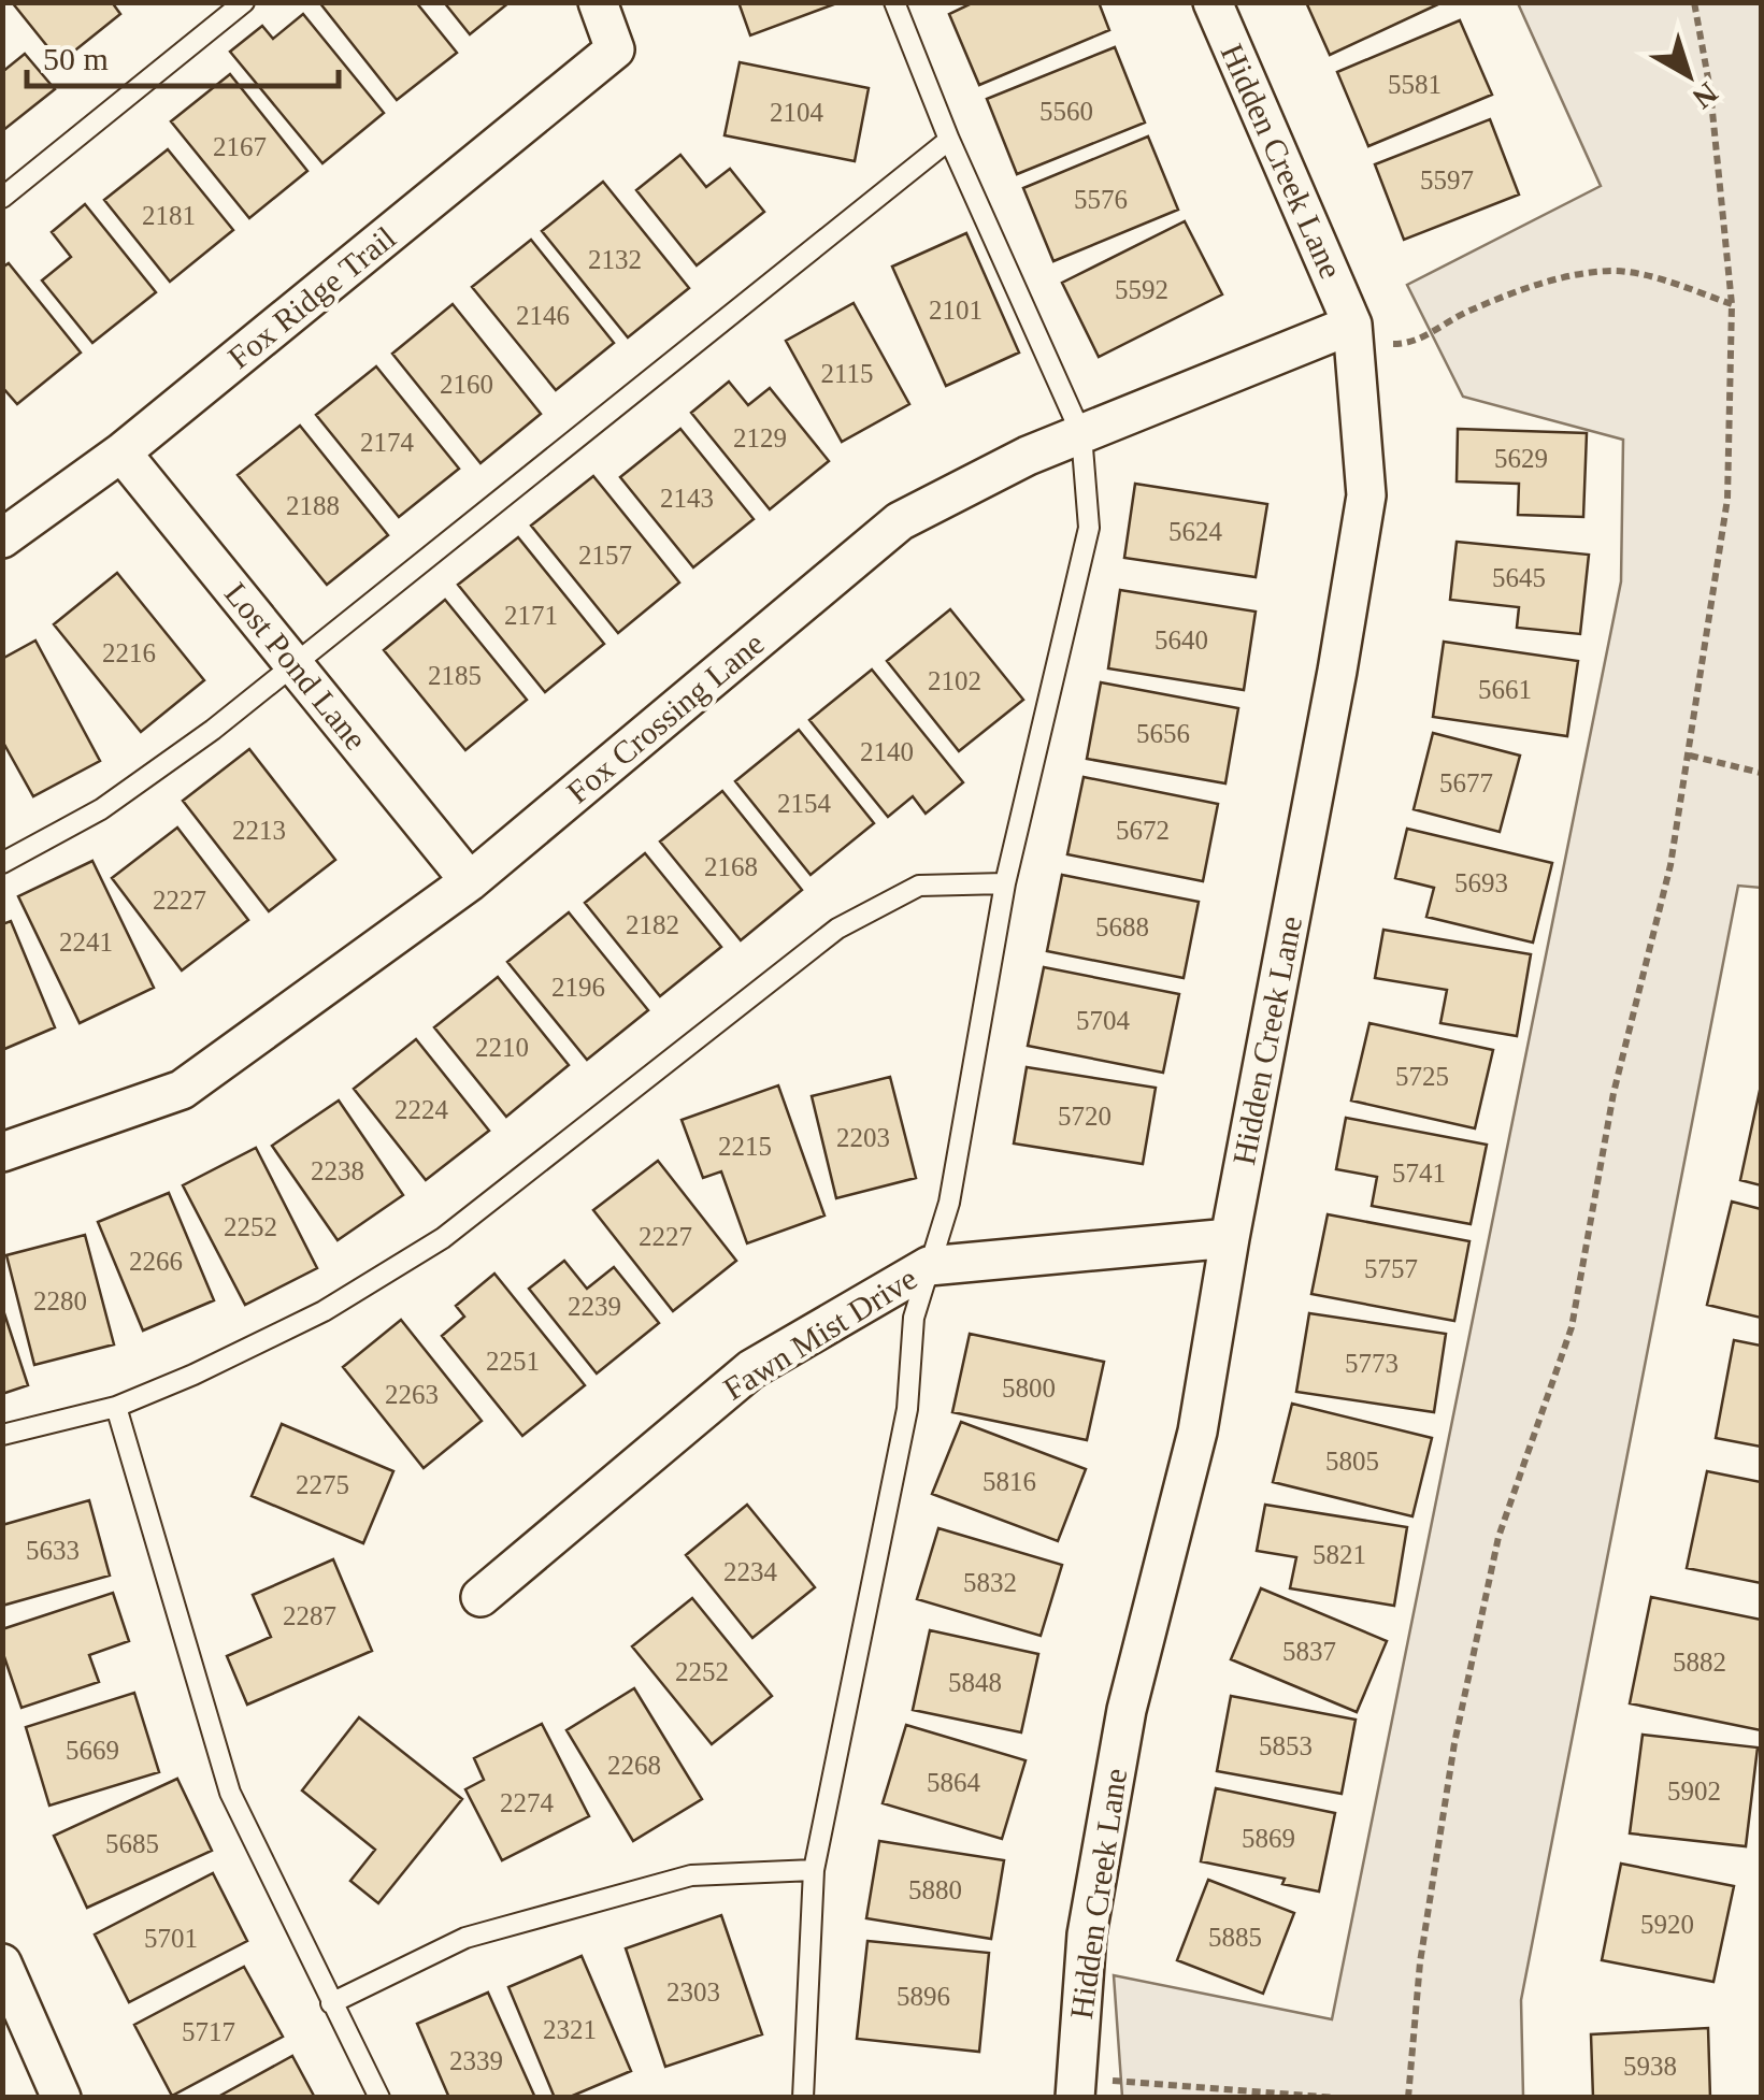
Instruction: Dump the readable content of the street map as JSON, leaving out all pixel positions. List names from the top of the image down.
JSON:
{
  "streets": {
    "street": [
      "Hidden Creek Lane",
      "Fox Ridge Trail",
      "Lost Pond Lane",
      "Fox Crossing Lane",
      "Fawn Mist Drive"
    ]
  },
  "crossings": [
    ["Hidden Creek Lane", "Fox Crossing Lane"],
    ["Hidden Creek Lane", "Fawn Mist Drive"],
    ["Fox Ridge Trail", "Lost Pond Lane"],
    ["Lost Pond Lane", "Fox Crossing Lane"]
  ],
  "house_numbers": [
    "5581",
    "5560",
    "2104",
    "2167",
    "5597",
    "5576",
    "2181",
    "2132",
    "5592",
    "2101",
    "2146",
    "2115",
    "2160",
    "2129",
    "2174",
    "5629",
    "2143",
    "2188",
    "5624",
    "2157",
    "5645",
    "2171",
    "5640",
    "2216",
    "2185",
    "2102",
    "5661",
    "5656",
    "2140",
    "5677",
    "2154",
    "2213",
    "5672",
    "2168",
    "5693",
    "2227",
    "2182",
    "5688",
    "2241",
    "2196",
    "5704",
    "2210",
    "5725",
    "2224",
    "5720",
    "2203",
    "2215",
    "2238",
    "5741",
    "2252",
    "2227",
    "2266",
    "5757",
    "2280",
    "2239",
    "2251",
    "5773",
    "5800",
    "2263",
    "5805",
    "5816",
    "2275",
    "5633",
    "5821",
    "2234",
    "5832",
    "2287",
    "5837",
    "5882",
    "2252",
    "5848",
    "5853",
    "5669",
    "2268",
    "5864",
    "5902",
    "2274",
    "5869",
    "5685",
    "5880",
    "5920",
    "5885",
    "5701",
    "2303",
    "5896",
    "2321",
    "5717",
    "2339",
    "5938"
  ],
  "scale_bar": "50 m",
  "north": "bottom right"
}
